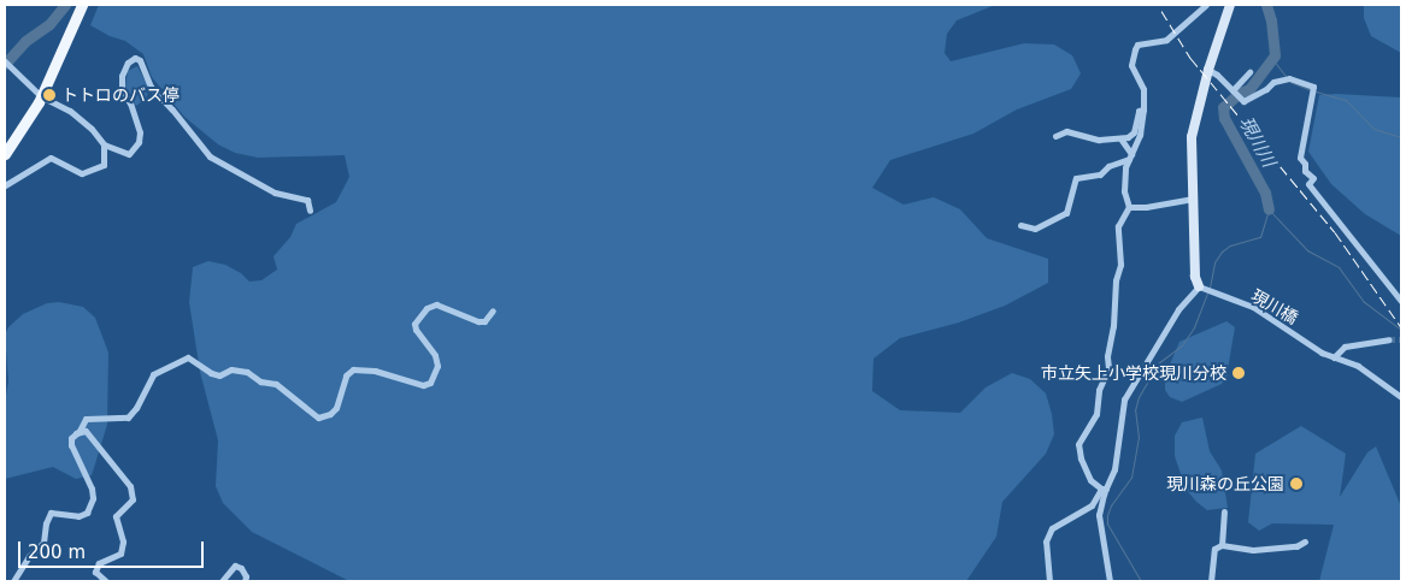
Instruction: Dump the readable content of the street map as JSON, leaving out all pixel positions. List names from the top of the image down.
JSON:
{
  "streets": {
    "street": ["現川橋"]
  },
  "water": ["現川川"],
  "places": ["トトロのバス停", "市立矢上小学校現川分校", "現川森の丘公園"],
  "scale_bar": "200 m"
}
